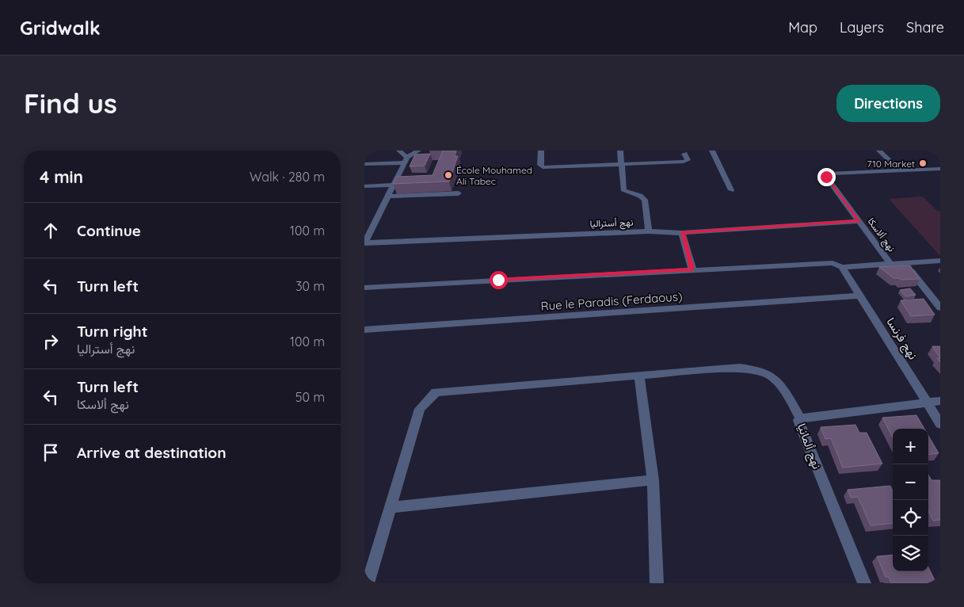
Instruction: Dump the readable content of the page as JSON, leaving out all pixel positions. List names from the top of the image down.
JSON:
{
  "streets": {
    "street": [
      "نهج أستراليا",
      "نهج ألاسكا",
      "Rue le Paradis (Ferdaous)",
      "نهج فرنسا",
      "نهج ألمانيا"
    ]
  },
  "crossings": [
    ["نهج أستراليا", "نهج ألاسكا"],
    ["Rue le Paradis (Ferdaous)", "نهج فرنسا"],
    ["نهج فرنسا", "نهج ألمانيا"]
  ],
  "places": ["710 Market", "École Mouhamed Ali Tabec"],
  "page": {
    "header": "Gridwalk",
    "nav": ["Map", "Layers", "Share"],
    "buttons": "Directions",
    "title": "Find us",
    "heading": ["4 min", "Walk · 280 m"],
    "list": [
      ["Continue", "100 m"],
      ["Turn left", "30 m"],
      ["Turn right", "نهج أستراليا", "100 m"],
      ["Turn left", "نهج ألاسكا", "50 m"],
      "Arrive at destination"
    ],
    "map_buttons": ["+", "−"]
  }
}
